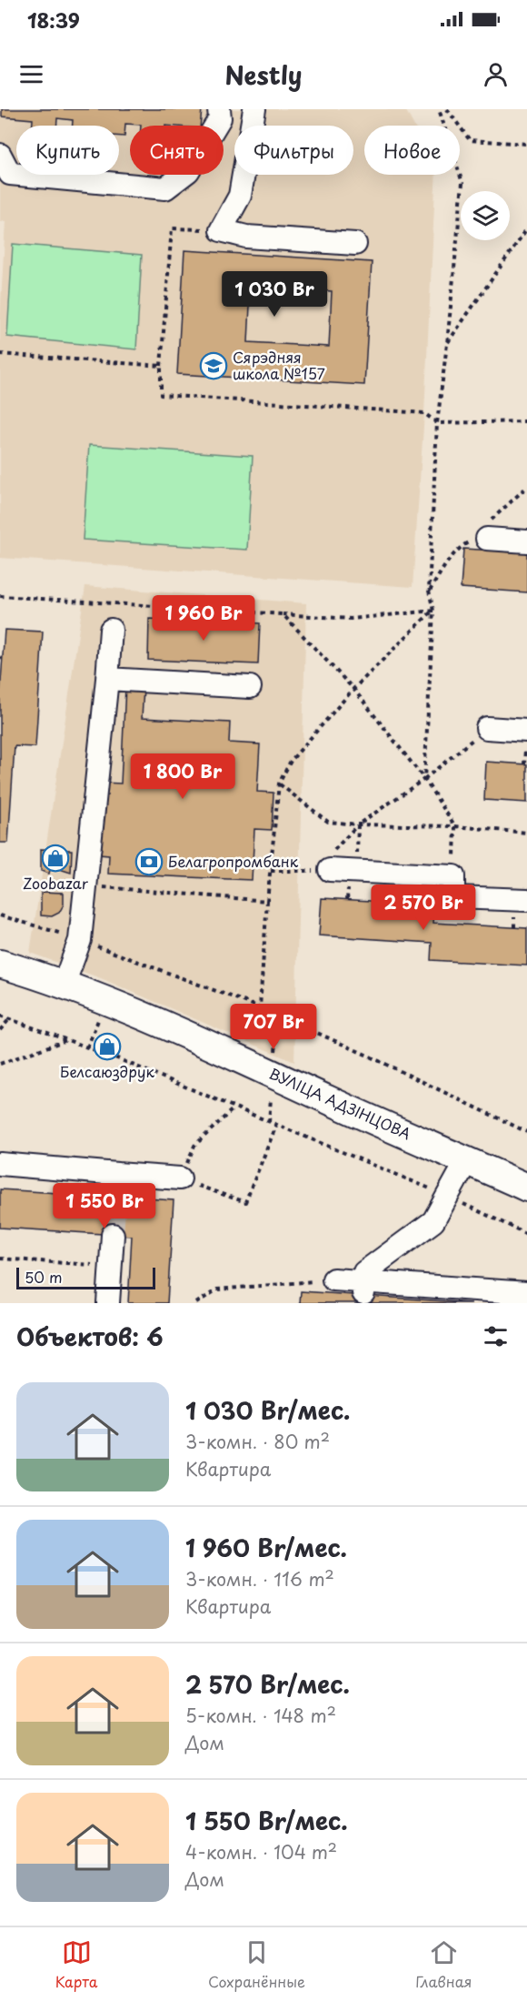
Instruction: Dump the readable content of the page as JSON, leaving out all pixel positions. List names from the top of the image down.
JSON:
{
  "streets": {
    "main road": ["ВУЛІЦА АДЗІНЦОВА"]
  },
  "places": {
    "school or university": ["Сярэдняя школа №157"],
    "shop": ["Zoobazar", "Белсаюздрук"],
    "bank": ["Белагропромбанк"]
  },
  "scale_bar": "50 m",
  "page": {
    "status": "18:39",
    "header": "Nestly",
    "chip": [
      "Купить",
      "Снять",
      "Фильтры",
      "Новое"
    ],
    "price": [
      "1 030 Br",
      "1 960 Br",
      "1 800 Br",
      "2 570 Br",
      "707 Br",
      "1 550 Br"
    ],
    "scale": "50 m",
    "heading": "Объектов: 6",
    "list": [
      {
        "name": "1 030 Br/мес.",
        "note": "3-комн. · 80 m² · Квартира"
      },
      {
        "name": "1 960 Br/мес.",
        "note": "3-комн. · 116 m² · Квартира"
      },
      {
        "name": "2 570 Br/мес.",
        "note": "5-комн. · 148 m² · Дом"
      },
      {
        "name": "1 550 Br/мес.",
        "note": "4-комн. · 104 m² · Дом"
      }
    ],
    "tabs": ["Карта", "Сохранённые", "Главная"]
  }
}
